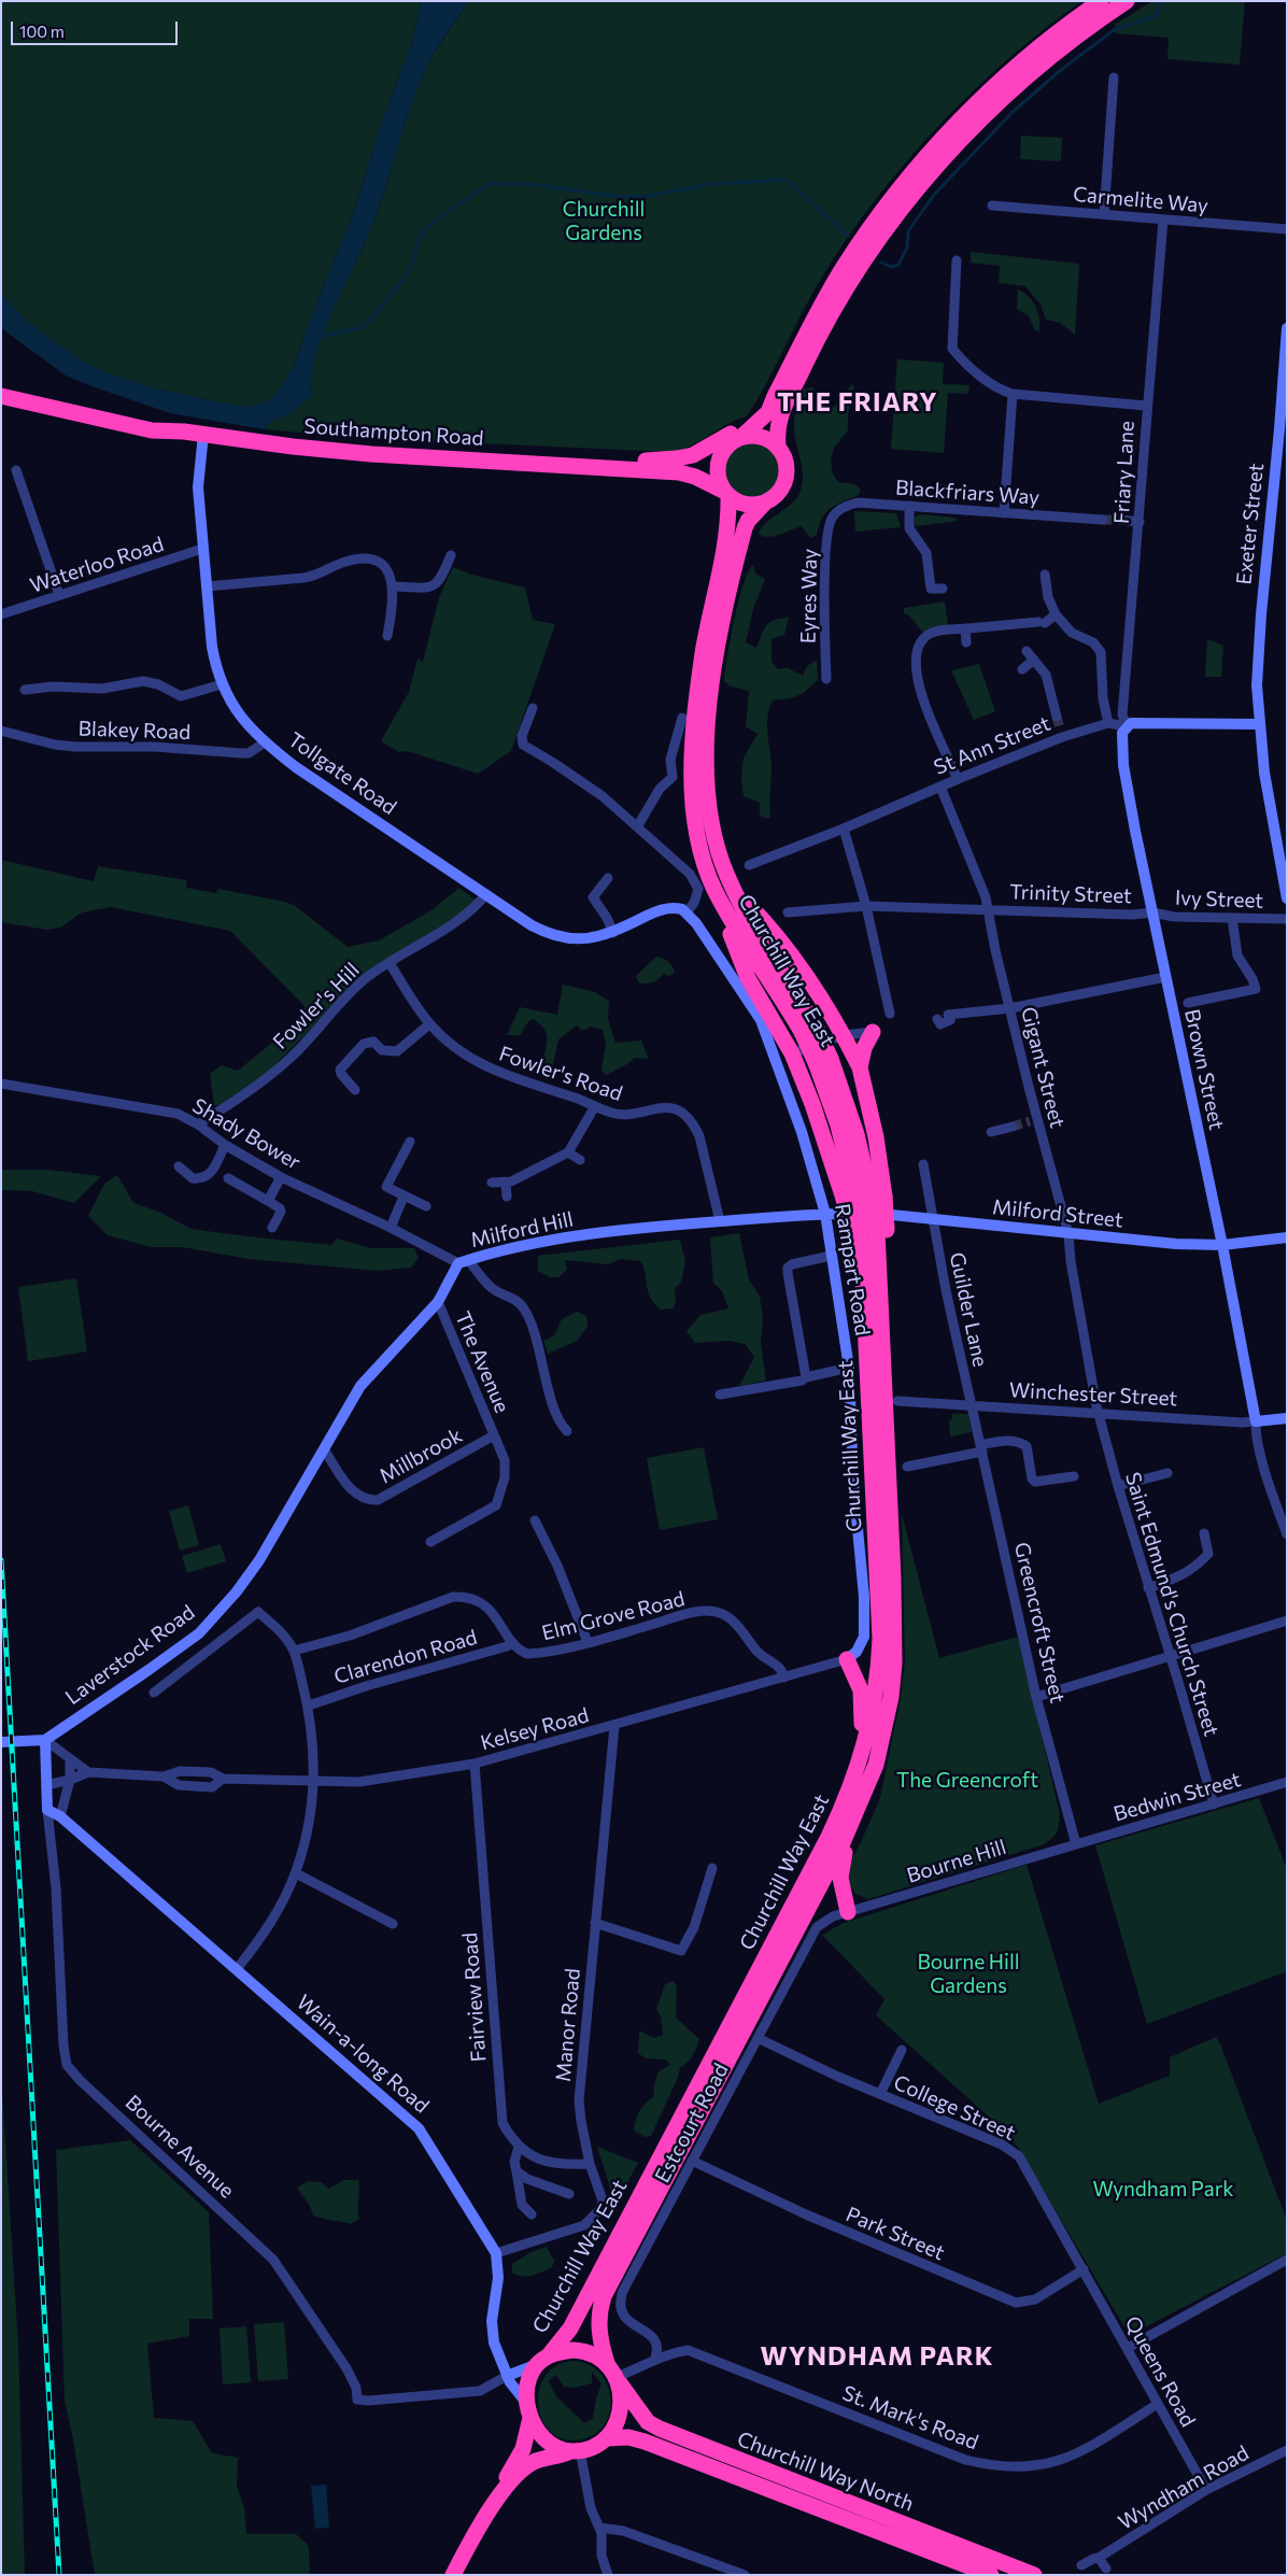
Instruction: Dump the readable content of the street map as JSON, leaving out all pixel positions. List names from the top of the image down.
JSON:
{
  "streets": {
    "highway": ["Southampton Road", "Churchill Way East", "Churchill Way North"],
    "street": [
      "Carmelite Way",
      "Friary Lane",
      "Blackfriars Way",
      "Exeter Street",
      "Waterloo Road",
      "Eyres Way",
      "Blakey Road",
      "St Ann Street",
      "Tollgate Road",
      "Trinity Street",
      "Ivy Street",
      "Fowler's Hill",
      "Gigant Street",
      "Brown Street",
      "Fowler's Road",
      "Shady Bower",
      "Milford Street",
      "Milford Hill",
      "Rampart Road",
      "Guilder Lane",
      "The Avenue",
      "Winchester Street",
      "Millbrook",
      "Saint Edmund's Church Street",
      "Elm Grove Road",
      "Greencroft Street",
      "Laverstock Road",
      "Clarendon Road",
      "Kelsey Road",
      "Bedwin Street",
      "Bourne Hill",
      "Fairview Road",
      "Manor Road",
      "Wain-a-long Road",
      "College Street",
      "Estcourt Road",
      "Bourne Avenue",
      "Park Street",
      "Queens Road",
      "St. Mark's Road",
      "Wyndham Road"
    ]
  },
  "crossings": [
    ["Carmelite Way", "Friary Lane"],
    ["Southampton Road", "Tollgate Road"],
    ["Southampton Road", "Churchill Way East"],
    ["Friary Lane", "Brown Street"],
    ["Blackfriars Way", "Eyres Way"],
    ["Waterloo Road", "Tollgate Road"],
    ["Blakey Road", "Tollgate Road"],
    ["St Ann Street", "Gigant Street"],
    ["Tollgate Road", "Fowler's Hill"],
    ["Tollgate Road", "Rampart Road"],
    ["Trinity Street", "Ivy Street"],
    ["Trinity Street", "Gigant Street"],
    ["Trinity Street", "Brown Street"],
    ["Ivy Street", "Brown Street"],
    ["Churchill Way East", "Wain-a-long Road"],
    ["Churchill Way East", "St. Mark's Road"],
    ["Churchill Way East", "Churchill Way North"],
    ["Fowler's Hill", "Fowler's Road"],
    ["Fowler's Hill", "Shady Bower"],
    ["Gigant Street", "Milford Street"],
    ["Gigant Street", "Winchester Street"],
    ["Gigant Street", "Saint Edmund's Church Street"],
    ["Brown Street", "Milford Street"],
    ["Brown Street", "Winchester Street"],
    ["Fowler's Road", "Milford Hill"],
    ["Shady Bower", "Milford Hill"],
    ["Milford Street", "Milford Hill"],
    ["Milford Street", "Rampart Road"],
    ["Milford Street", "Guilder Lane"],
    ["Milford Hill", "Rampart Road"],
    ["Milford Hill", "The Avenue"],
    ["Milford Hill", "Millbrook"],
    ["Milford Hill", "Laverstock Road"],
    ["Rampart Road", "Kelsey Road"],
    ["Guilder Lane", "Winchester Street"],
    ["Guilder Lane", "Greencroft Street"],
    ["The Avenue", "Millbrook"],
    ["Winchester Street", "Saint Edmund's Church Street"],
    ["Winchester Street", "Greencroft Street"],
    ["Millbrook", "Laverstock Road"],
    ["Saint Edmund's Church Street", "Bedwin Street"],
    ["Elm Grove Road", "Clarendon Road"],
    ["Elm Grove Road", "Kelsey Road"],
    ["Greencroft Street", "Bedwin Street"],
    ["Greencroft Street", "Bourne Hill"],
    ["Laverstock Road", "Kelsey Road"],
    ["Laverstock Road", "Bourne Avenue"],
    ["Kelsey Road", "Fairview Road"],
    ["Kelsey Road", "Manor Road"],
    ["Kelsey Road", "Bourne Avenue"],
    ["Bedwin Street", "Bourne Hill"],
    ["Bourne Hill", "Estcourt Road"],
    ["Fairview Road", "Manor Road"],
    ["Manor Road", "Wain-a-long Road"],
    ["Wain-a-long Road", "Bourne Avenue"],
    ["Wain-a-long Road", "St. Mark's Road"],
    ["Wain-a-long Road", "Churchill Way North"],
    ["College Street", "Estcourt Road"],
    ["College Street", "Park Street"],
    ["College Street", "Queens Road"],
    ["Estcourt Road", "Park Street"],
    ["Estcourt Road", "St. Mark's Road"],
    ["Park Street", "Queens Road"],
    ["Queens Road", "St. Mark's Road"],
    ["Queens Road", "Wyndham Road"],
    ["St. Mark's Road", "Churchill Way North"]
  ],
  "districts": ["THE FRIARY", "WYNDHAM PARK"],
  "parks": [
    "Churchill Gardens",
    "The Greencroft",
    "Bourne Hill Gardens",
    "Wyndham Park"
  ],
  "scale_bar": "100 m"
}
